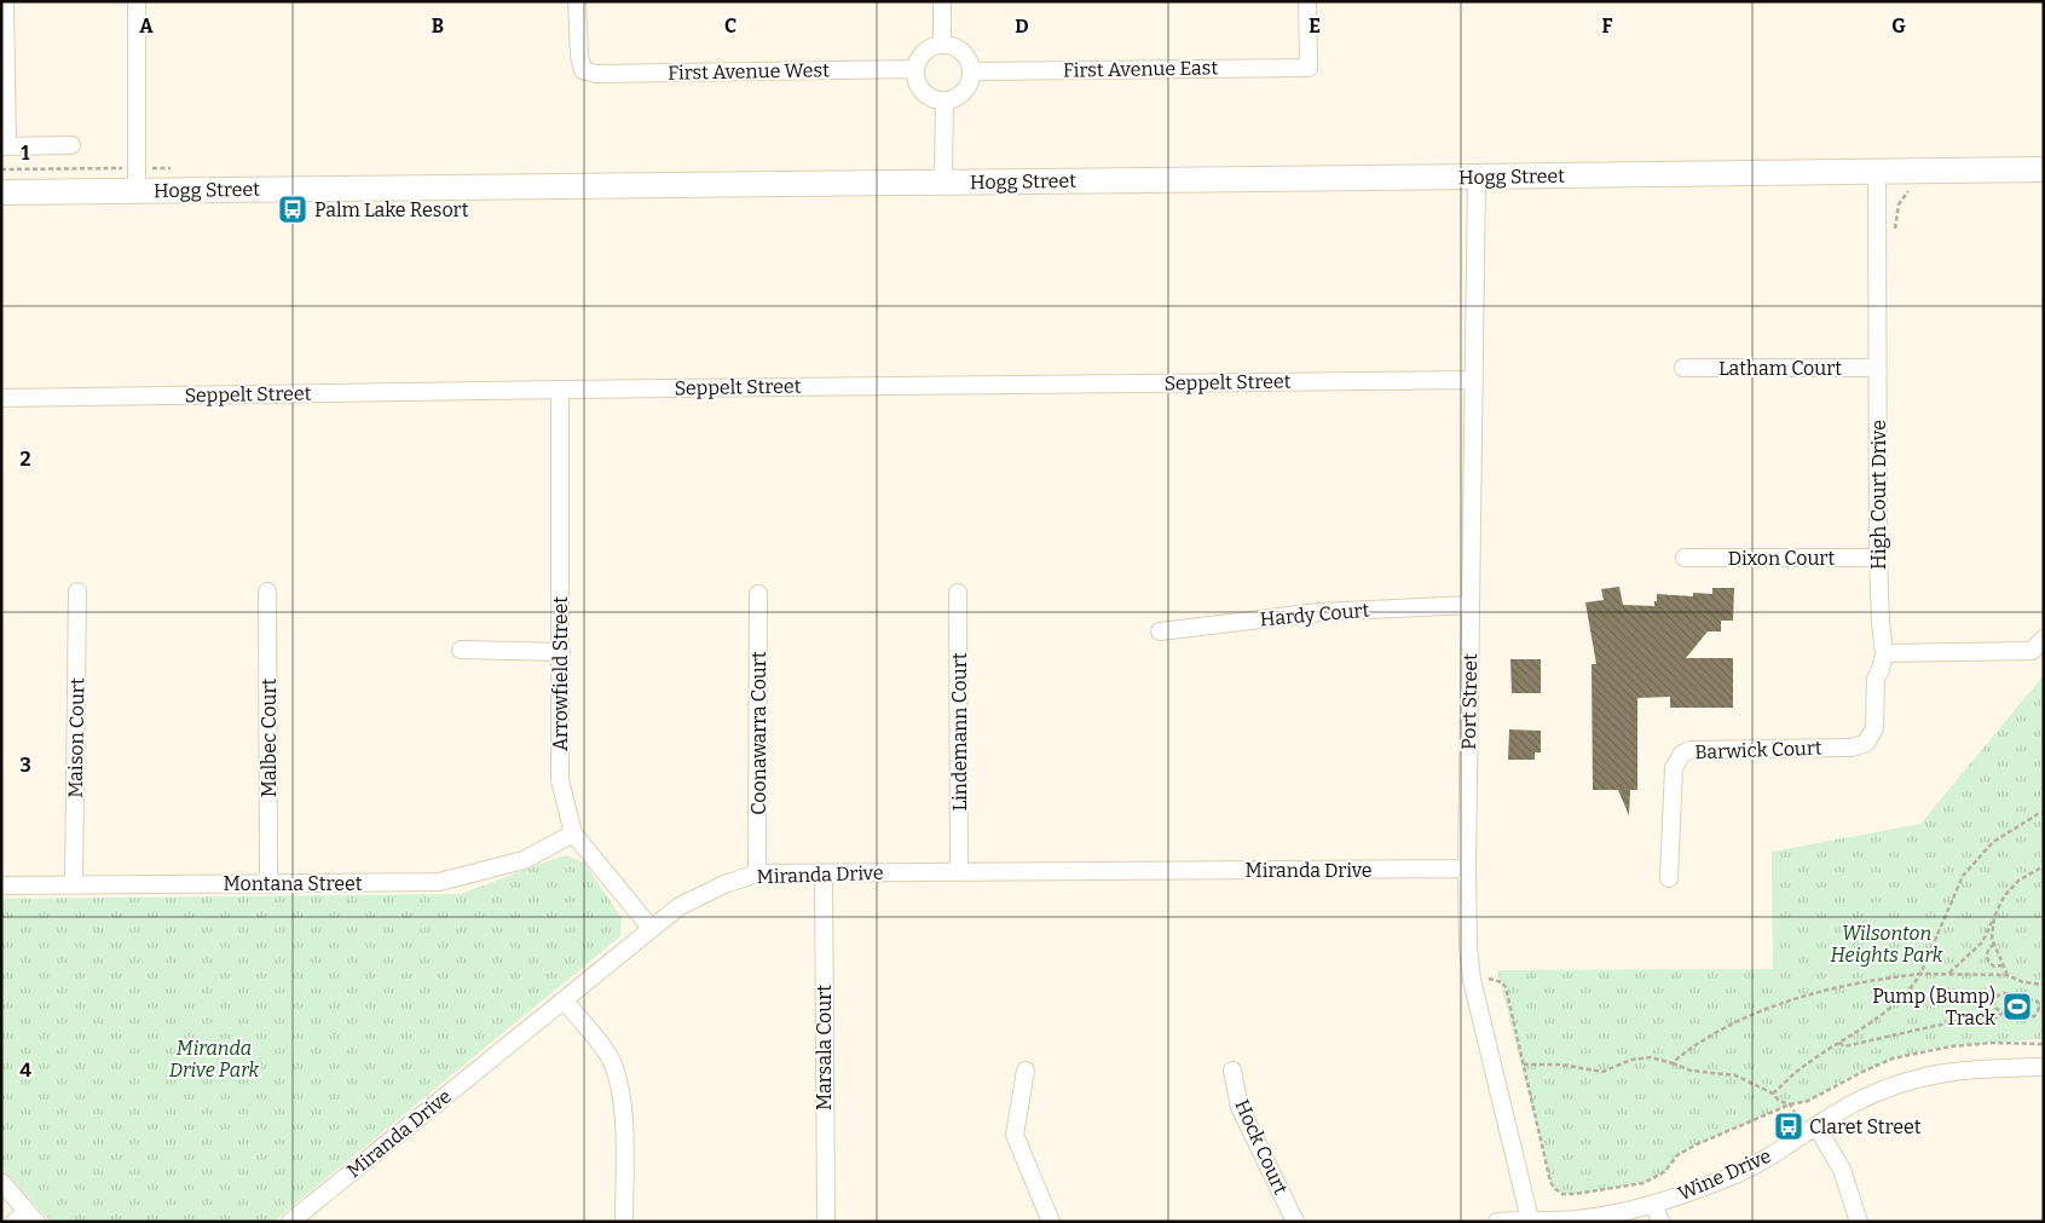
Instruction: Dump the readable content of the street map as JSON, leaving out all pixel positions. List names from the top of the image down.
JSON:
{
  "streets": {
    "street": [
      "First Avenue East",
      "First Avenue West",
      "Hogg Street",
      "Latham Court",
      "Seppelt Street",
      "High Court Drive",
      "Dixon Court",
      "Hardy Court",
      "Arrowfield Street",
      "Port Street",
      "Lindemann Court",
      "Coonawarra Court",
      "Maison Court",
      "Malbec Court",
      "Barwick Court",
      "Miranda Drive",
      "Montana Street",
      "Marsala Court",
      "Hock Court",
      "Wine Drive"
    ]
  },
  "crossings": [
    ["First Avenue East", "First Avenue West"],
    ["Hogg Street", "High Court Drive"],
    ["Hogg Street", "Port Street"],
    ["Latham Court", "High Court Drive"],
    ["Seppelt Street", "Arrowfield Street"],
    ["Seppelt Street", "Port Street"],
    ["High Court Drive", "Dixon Court"],
    ["High Court Drive", "Barwick Court"],
    ["Hardy Court", "Port Street"],
    ["Arrowfield Street", "Miranda Drive"],
    ["Arrowfield Street", "Montana Street"],
    ["Port Street", "Miranda Drive"],
    ["Port Street", "Wine Drive"],
    ["Lindemann Court", "Miranda Drive"],
    ["Coonawarra Court", "Miranda Drive"],
    ["Maison Court", "Montana Street"],
    ["Malbec Court", "Montana Street"],
    ["Miranda Drive", "Marsala Court"]
  ],
  "parks": ["Wilsonton Heights Park", "Miranda Drive Park"],
  "places": {
    "bus stop": ["Palm Lake Resort", "Claret Street"],
    "sports": ["Pump (Bump) Track"]
  },
  "grid": {
    "columns": [
      "A",
      "B",
      "C",
      "D",
      "E",
      "F",
      "G"
    ],
    "rows": [
      "1",
      "2",
      "3",
      "4"
    ]
  }
}
